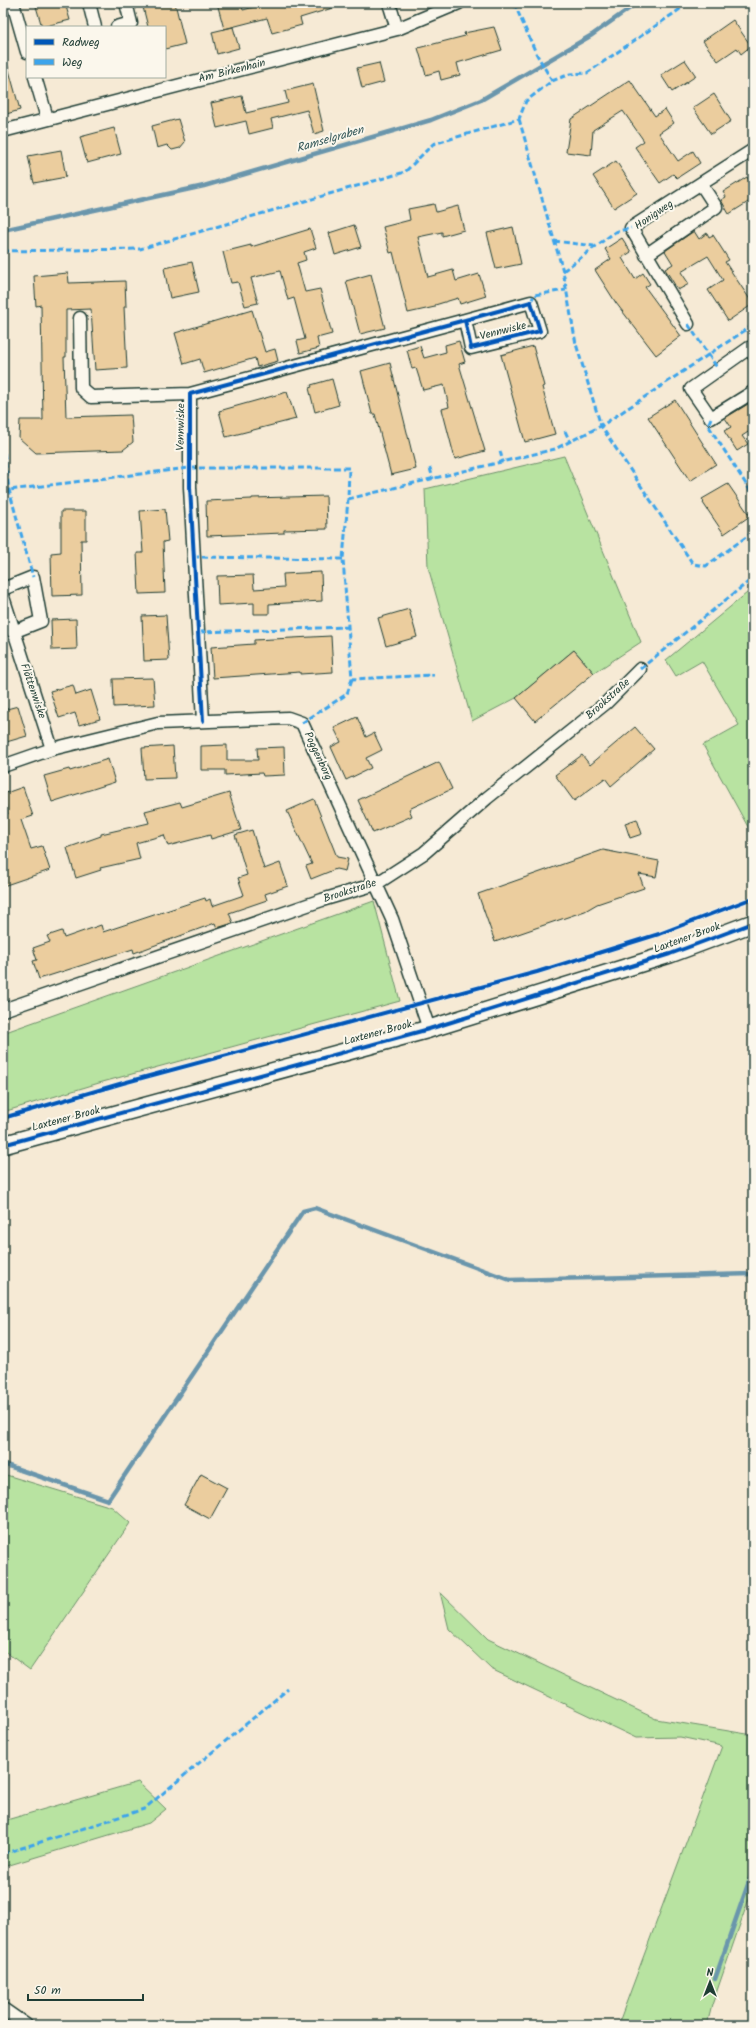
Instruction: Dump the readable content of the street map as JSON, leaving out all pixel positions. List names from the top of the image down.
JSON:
{
  "streets": {
    "street": [
      "Am Birkenhain",
      "Honigweg",
      "Vennwiske",
      "Flöttenwiske",
      "Brookstraße",
      "Poggenborg",
      "Laxtener Brook"
    ]
  },
  "crossings": [
    ["Vennwiske", "Poggenborg"],
    ["Flöttenwiske", "Poggenborg"],
    ["Brookstraße", "Poggenborg"],
    ["Poggenborg", "Laxtener Brook"]
  ],
  "water": ["Ramselgraben"],
  "legend": ["Radweg", "Weg"],
  "scale_bar": "50 m",
  "north": "top"
}
